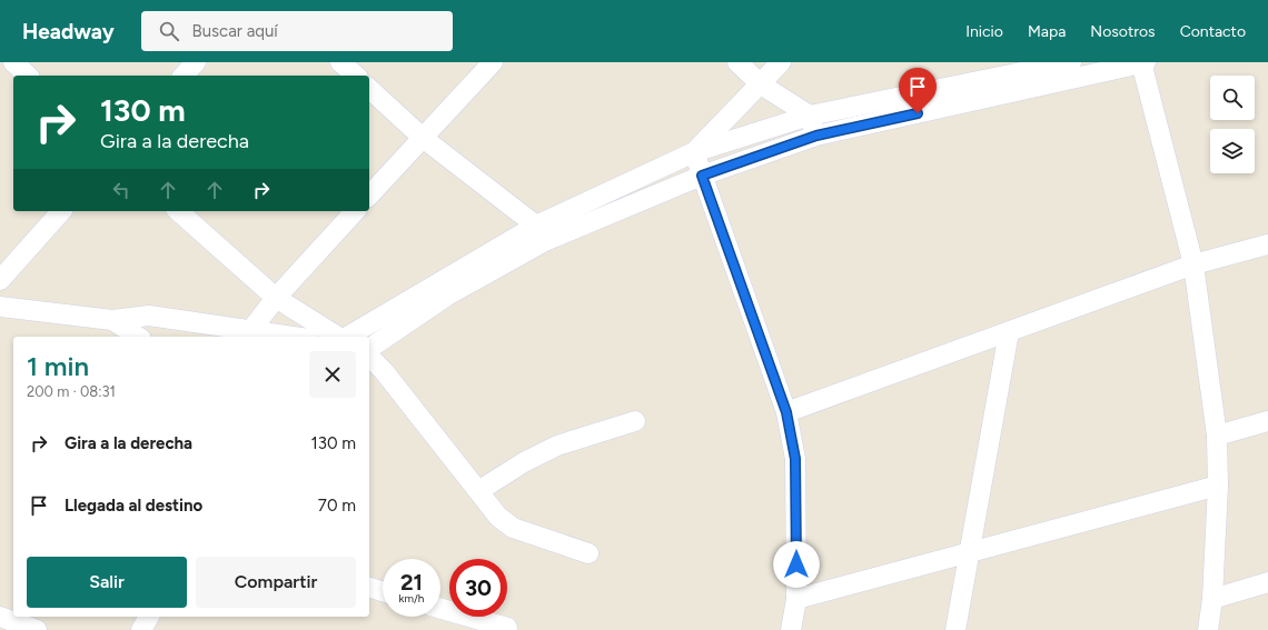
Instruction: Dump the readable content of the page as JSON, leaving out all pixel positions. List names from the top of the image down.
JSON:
{
  "page": {
    "header": "Headway",
    "search": "Buscar aquí",
    "nav": [
      "Inicio",
      "Mapa",
      "Nosotros",
      "Contacto"
    ],
    "turn": ["130 m", "Gira a la derecha"],
    "heading": ["1 min", "200 m · 08:31"],
    "list": [
      {
        "name": "Gira a la derecha",
        "value": "130 m"
      },
      {
        "name": "Llegada al destino",
        "value": "70 m"
      }
    ],
    "buttons": ["Salir", "Compartir"],
    "speed": "21 km/h",
    "limit": "30"
  }
}
